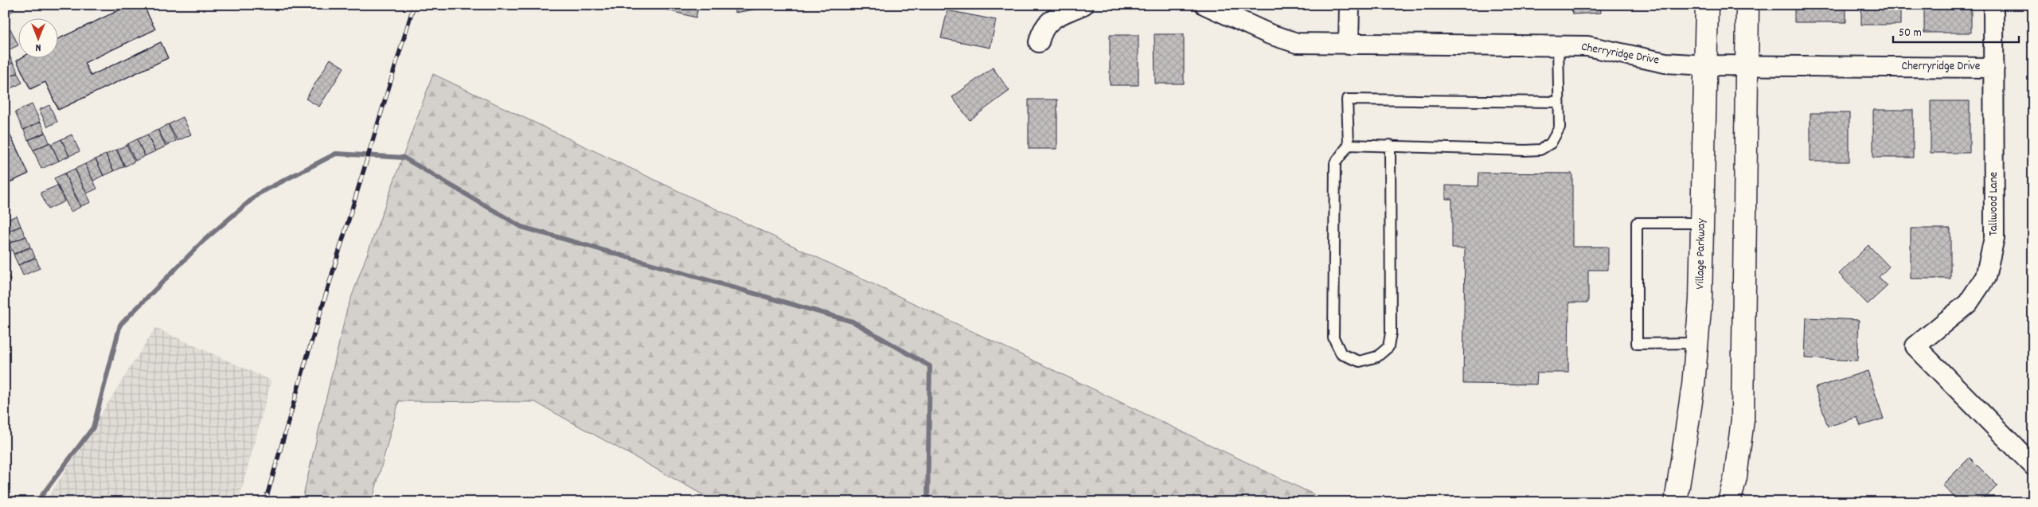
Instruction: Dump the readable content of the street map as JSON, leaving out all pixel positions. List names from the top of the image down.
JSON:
{
  "streets": {
    "main road": ["Village Parkway"],
    "street": ["Cherryridge Drive", "Tallwood Lane"]
  },
  "crossings": [
    ["Cherryridge Drive", "Tallwood Lane"],
    ["Cherryridge Drive", "Village Parkway"]
  ],
  "scale_bar": "50 m",
  "north": "bottom"
}
